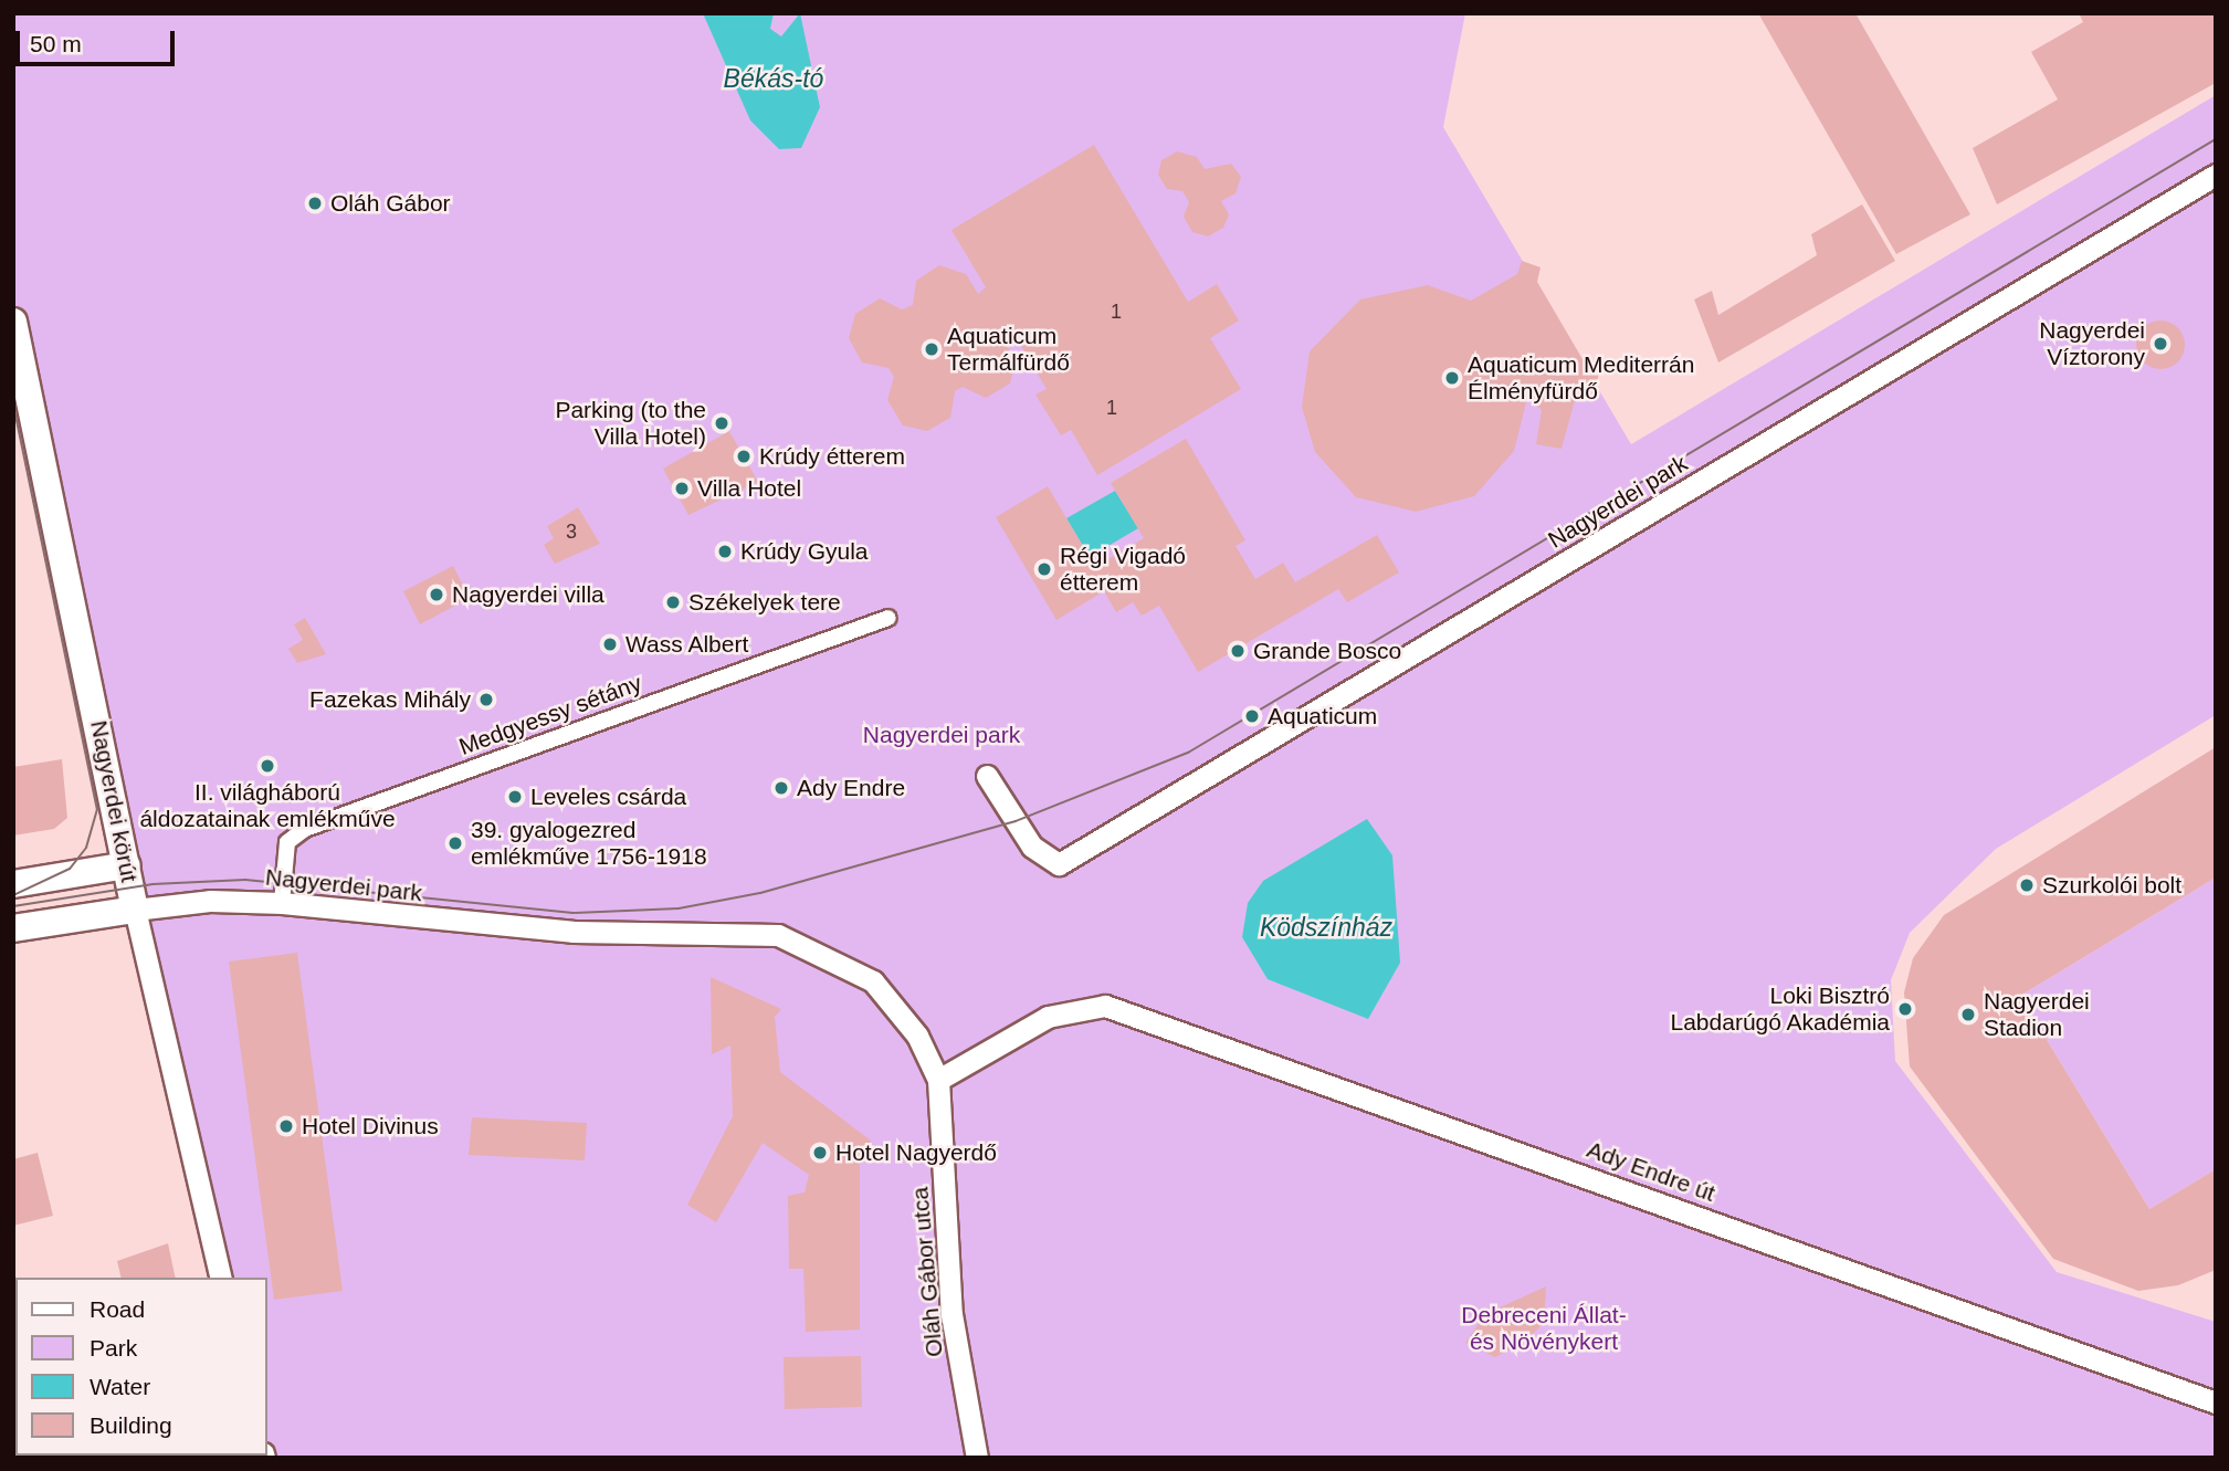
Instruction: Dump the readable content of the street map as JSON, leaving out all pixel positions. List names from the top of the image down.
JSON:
{
  "streets": {
    "street": [
      "Nagyerdei park",
      "Medgyessy sétány",
      "Nagyerdei körút",
      "Ady Endre út",
      "Oláh Gábor utca"
    ]
  },
  "crossings": [
    ["Nagyerdei park", "Medgyessy sétány"],
    ["Nagyerdei park", "Nagyerdei körút"],
    ["Nagyerdei park", "Ady Endre út"],
    ["Nagyerdei park", "Oláh Gábor utca"],
    ["Ady Endre út", "Oláh Gábor utca"]
  ],
  "water": ["Békás-tó", "Ködszínház"],
  "parks": ["Nagyerdei park", "Debreceni Állat- és Növénykert"],
  "places": [
    "Oláh Gábor",
    "Nagyerdei Víztorony",
    "Aquaticum Termálfürdő",
    "Aquaticum Mediterrán Élményfürdő",
    "Parking (to the Villa Hotel)",
    "Krúdy étterem",
    "Villa Hotel",
    "Krúdy Gyula",
    "Régi Vigadó étterem",
    "Nagyerdei villa",
    "Székelyek tere",
    "Wass Albert",
    "Grande Bosco",
    "Fazekas Mihály",
    "Aquaticum",
    "II. világháború áldozatainak emlékműve",
    "Ady Endre",
    "Leveles csárda",
    "39. gyalogezred emlékműve 1756-1918",
    "Szurkolói bolt",
    "Loki Bisztró Labdarúgó Akadémia",
    "Nagyerdei Stadion",
    "Hotel Divinus",
    "Hotel Nagyerdő"
  ],
  "house_numbers": ["1", "1", "3"],
  "legend": [
    "Road",
    "Park",
    "Water",
    "Building"
  ],
  "scale_bar": "50 m"
}
